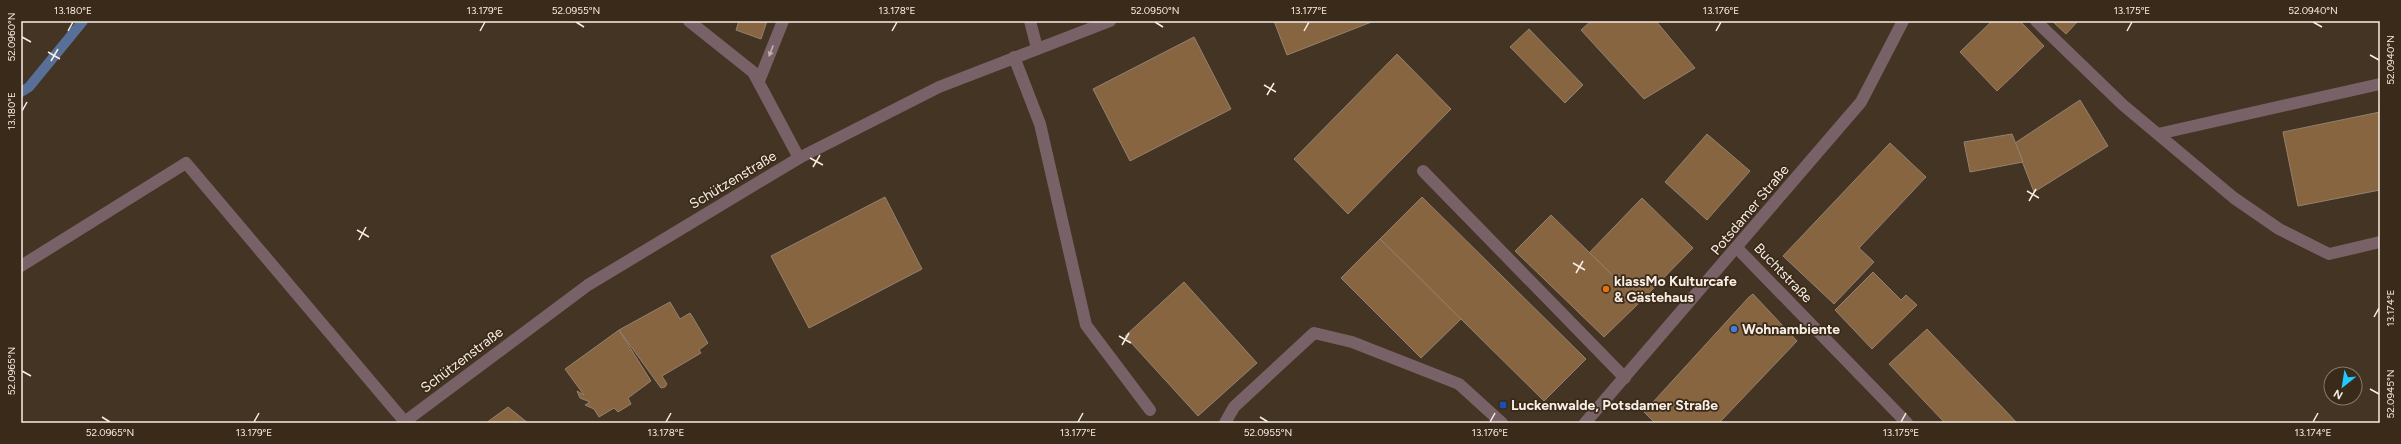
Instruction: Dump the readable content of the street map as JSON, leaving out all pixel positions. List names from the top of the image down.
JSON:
{
  "streets": {
    "street": ["Schützenstraße", "Potsdamer Straße", "Buchtstraße"]
  },
  "crossings": [
    ["Potsdamer Straße", "Buchtstraße"]
  ],
  "places": {
    "other": ["klassMo Kulturcafe & Gästehaus", "Wohnambiente"],
    "transit": ["Luckenwalde, Potsdamer Straße"]
  },
  "north": "bottom left",
  "coordinates": [
    "13.180°E",
    "13.179°E",
    "52.0955°N",
    "13.178°E",
    "52.0950°N",
    "13.177°E",
    "13.176°E",
    "13.175°E",
    "52.0940°N",
    "52.0960°N",
    "13.174°E",
    "52.0965°N",
    "52.0945°N"
  ]
}
